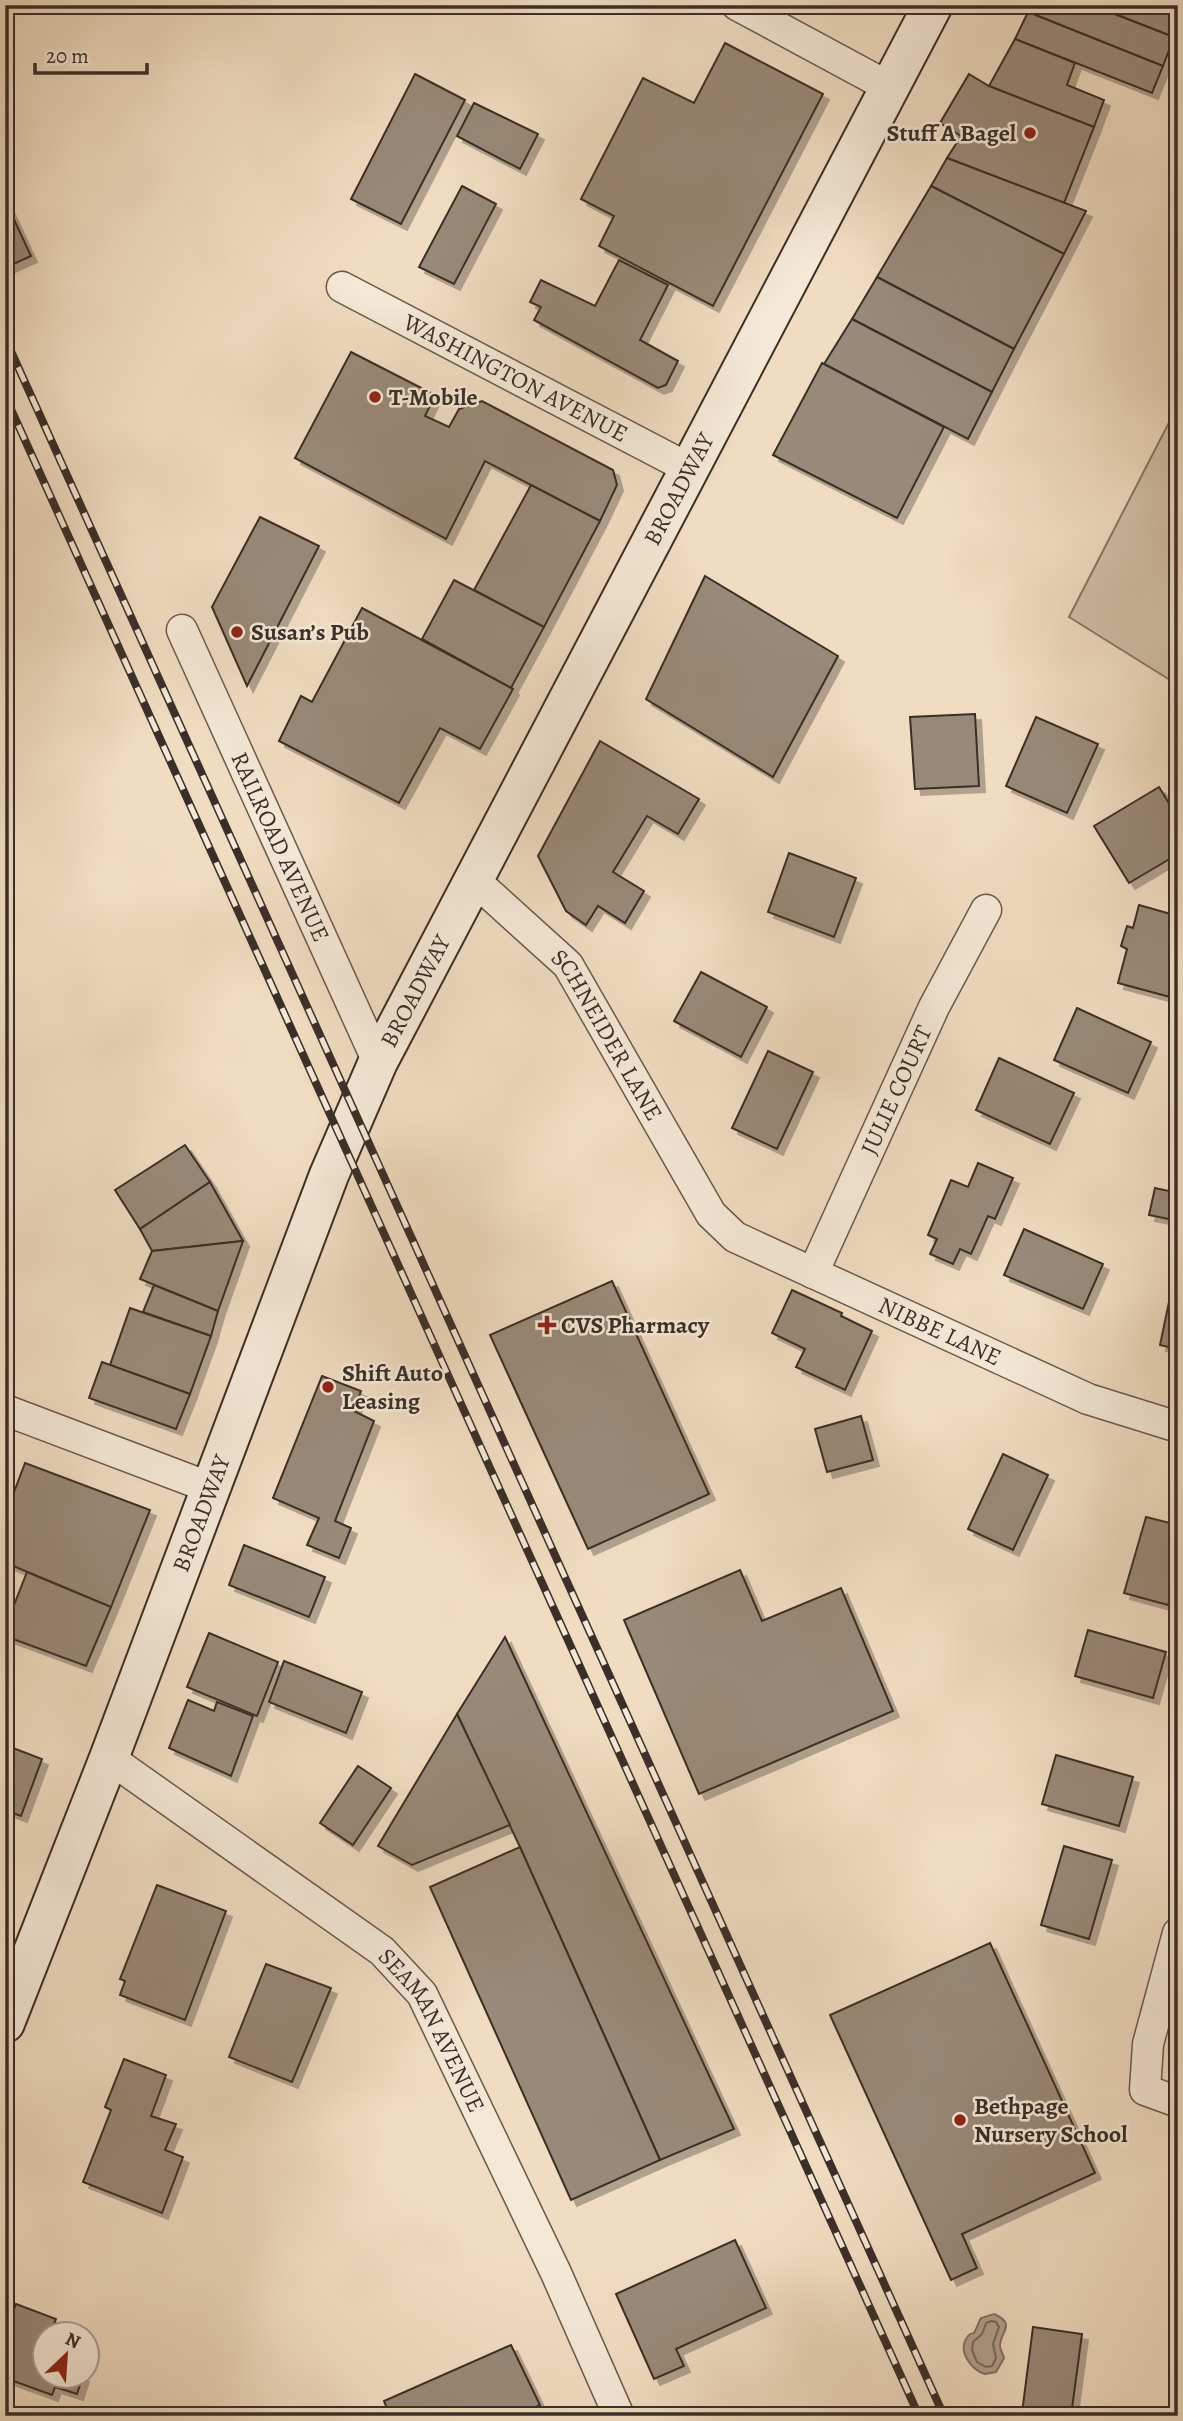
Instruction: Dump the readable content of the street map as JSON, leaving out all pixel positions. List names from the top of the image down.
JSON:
{
  "streets": {
    "main road": ["BROADWAY"],
    "street": [
      "WASHINGTON AVENUE",
      "RAILROAD AVENUE",
      "SCHNEIDER LANE",
      "JULIE COURT",
      "NIBBE LANE",
      "SEAMAN AVENUE"
    ]
  },
  "crossings": [
    ["WASHINGTON AVENUE", "BROADWAY"],
    ["BROADWAY", "RAILROAD AVENUE"],
    ["BROADWAY", "SCHNEIDER LANE"],
    ["BROADWAY", "SEAMAN AVENUE"],
    ["SCHNEIDER LANE", "NIBBE LANE"],
    ["JULIE COURT", "NIBBE LANE"]
  ],
  "places": {
    "other": [
      "Stuff A Bagel",
      "T-Mobile",
      "Susan’s Pub",
      "Shift Auto Leasing",
      "Bethpage Nursery School"
    ],
    "health": ["CVS Pharmacy"]
  },
  "scale_bar": "20 m",
  "north": "top right"
}
